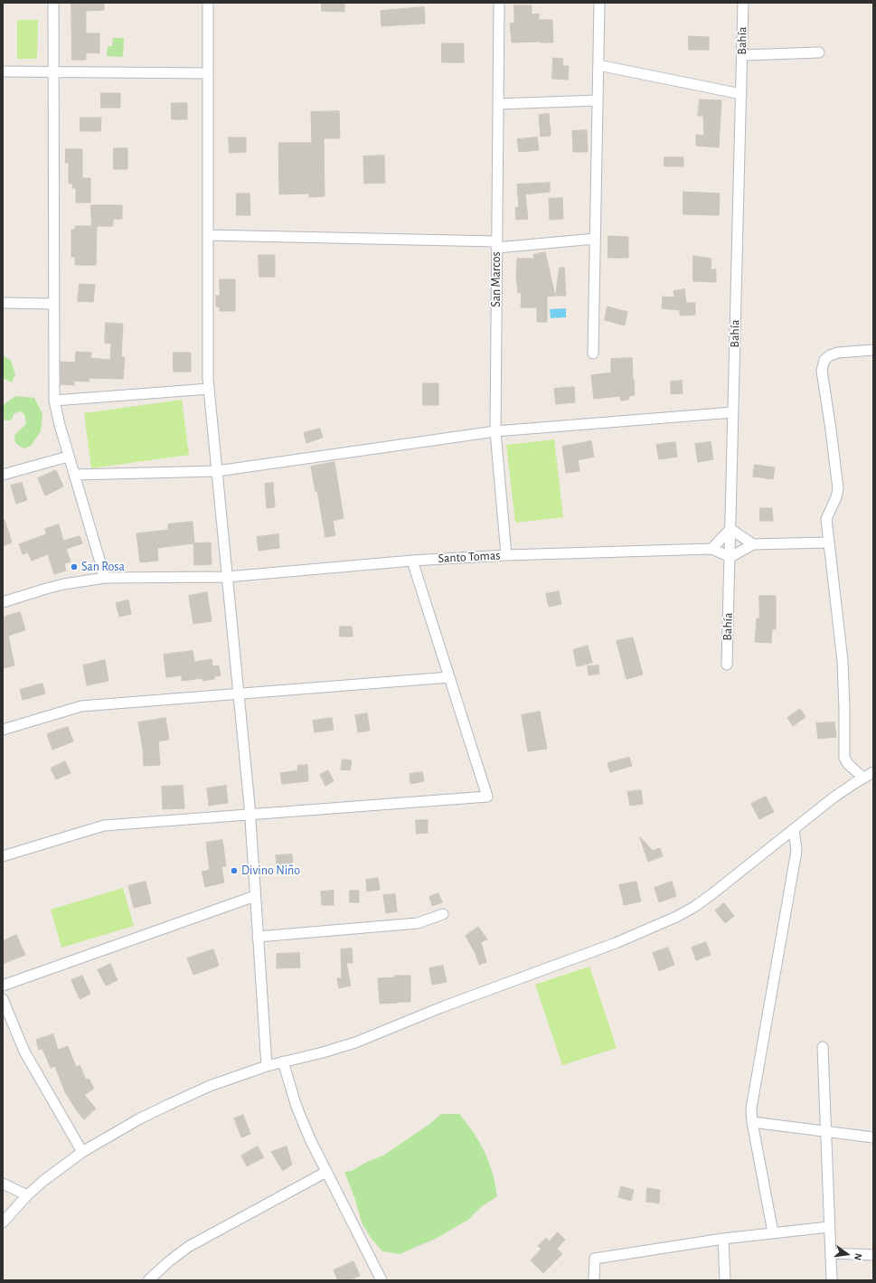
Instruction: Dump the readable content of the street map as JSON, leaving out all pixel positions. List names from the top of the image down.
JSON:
{
  "streets": {
    "street": ["Bahía", "San Marcos", "Santo Tomas"]
  },
  "crossings": [
    ["Bahía", "Santo Tomas"],
    ["San Marcos", "Santo Tomas"]
  ],
  "places": ["San Rosa", "Divino Niño"],
  "north": "right"
}
